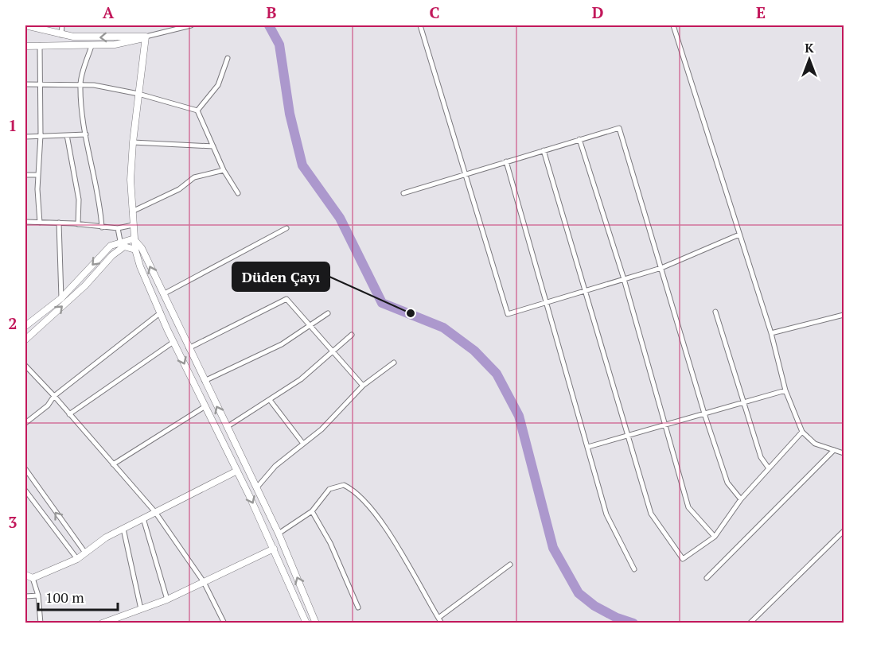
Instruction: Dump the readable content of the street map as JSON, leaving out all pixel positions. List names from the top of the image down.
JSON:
{
  "places": ["Düden Çayı"],
  "scale_bar": "100 m",
  "north": "top",
  "grid": {
    "columns": [
      "A",
      "B",
      "C",
      "D",
      "E"
    ],
    "rows": ["1", "2", "3"]
  }
}
